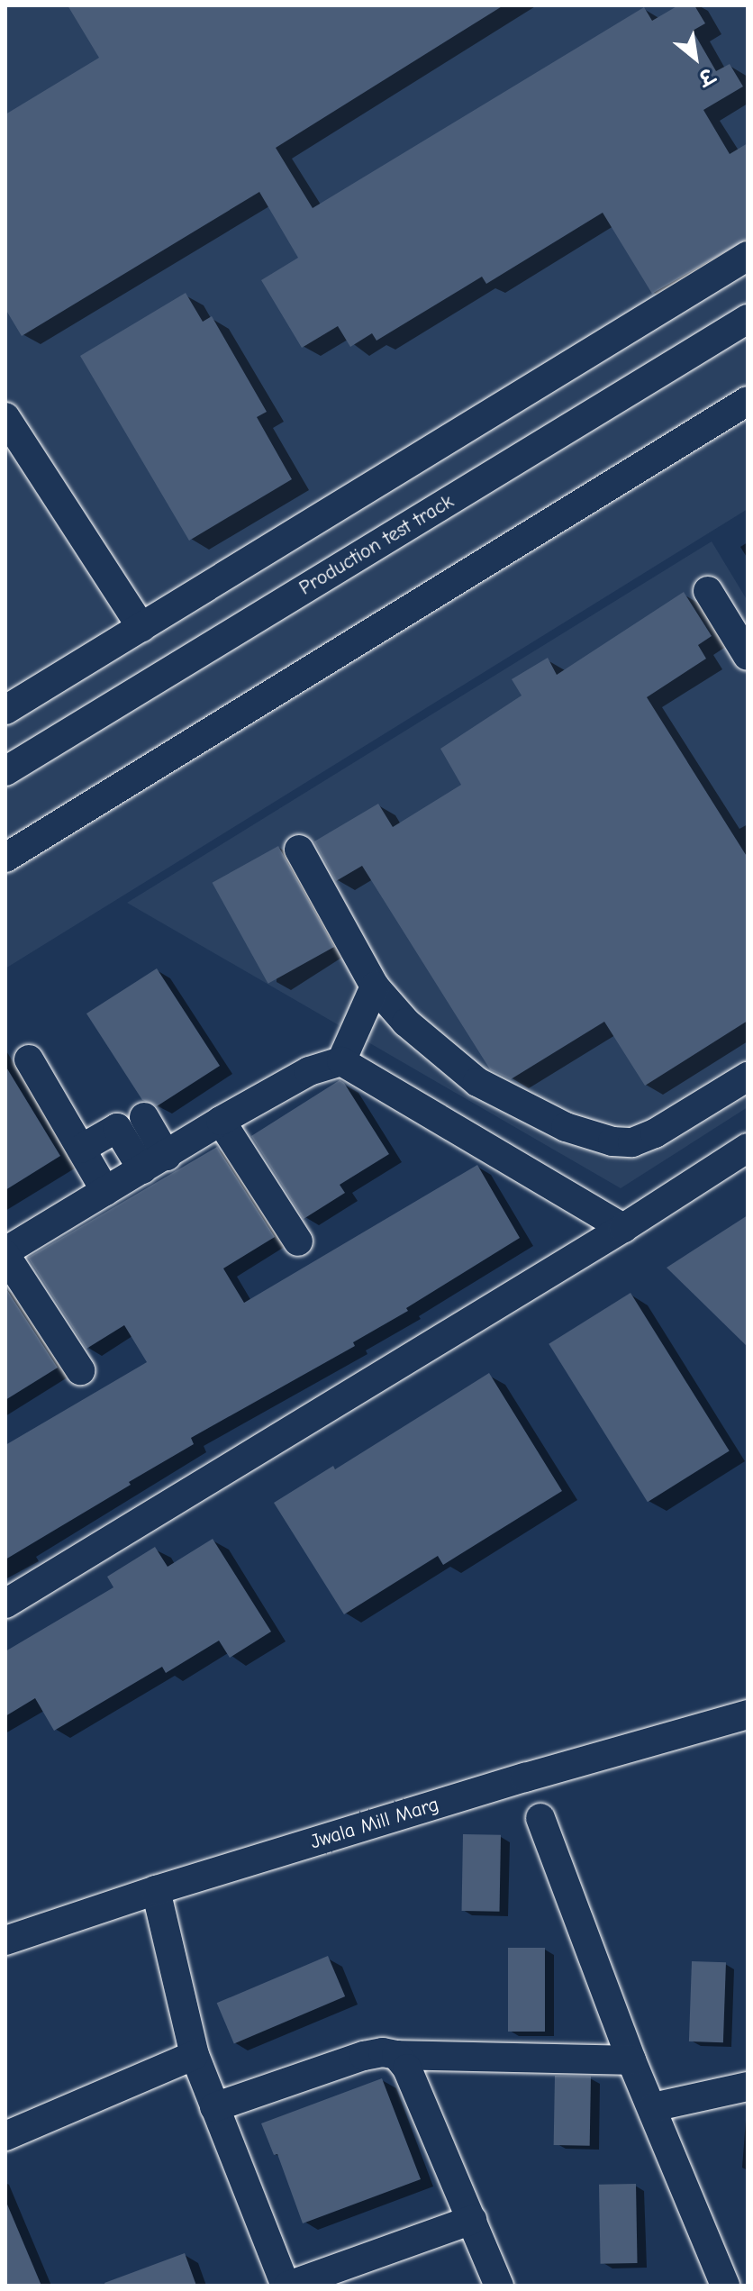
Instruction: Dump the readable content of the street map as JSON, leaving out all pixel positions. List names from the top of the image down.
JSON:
{
  "streets": {
    "street": ["Production test track", "Jwala Mill Marg"]
  },
  "north": "bottom right"
}
